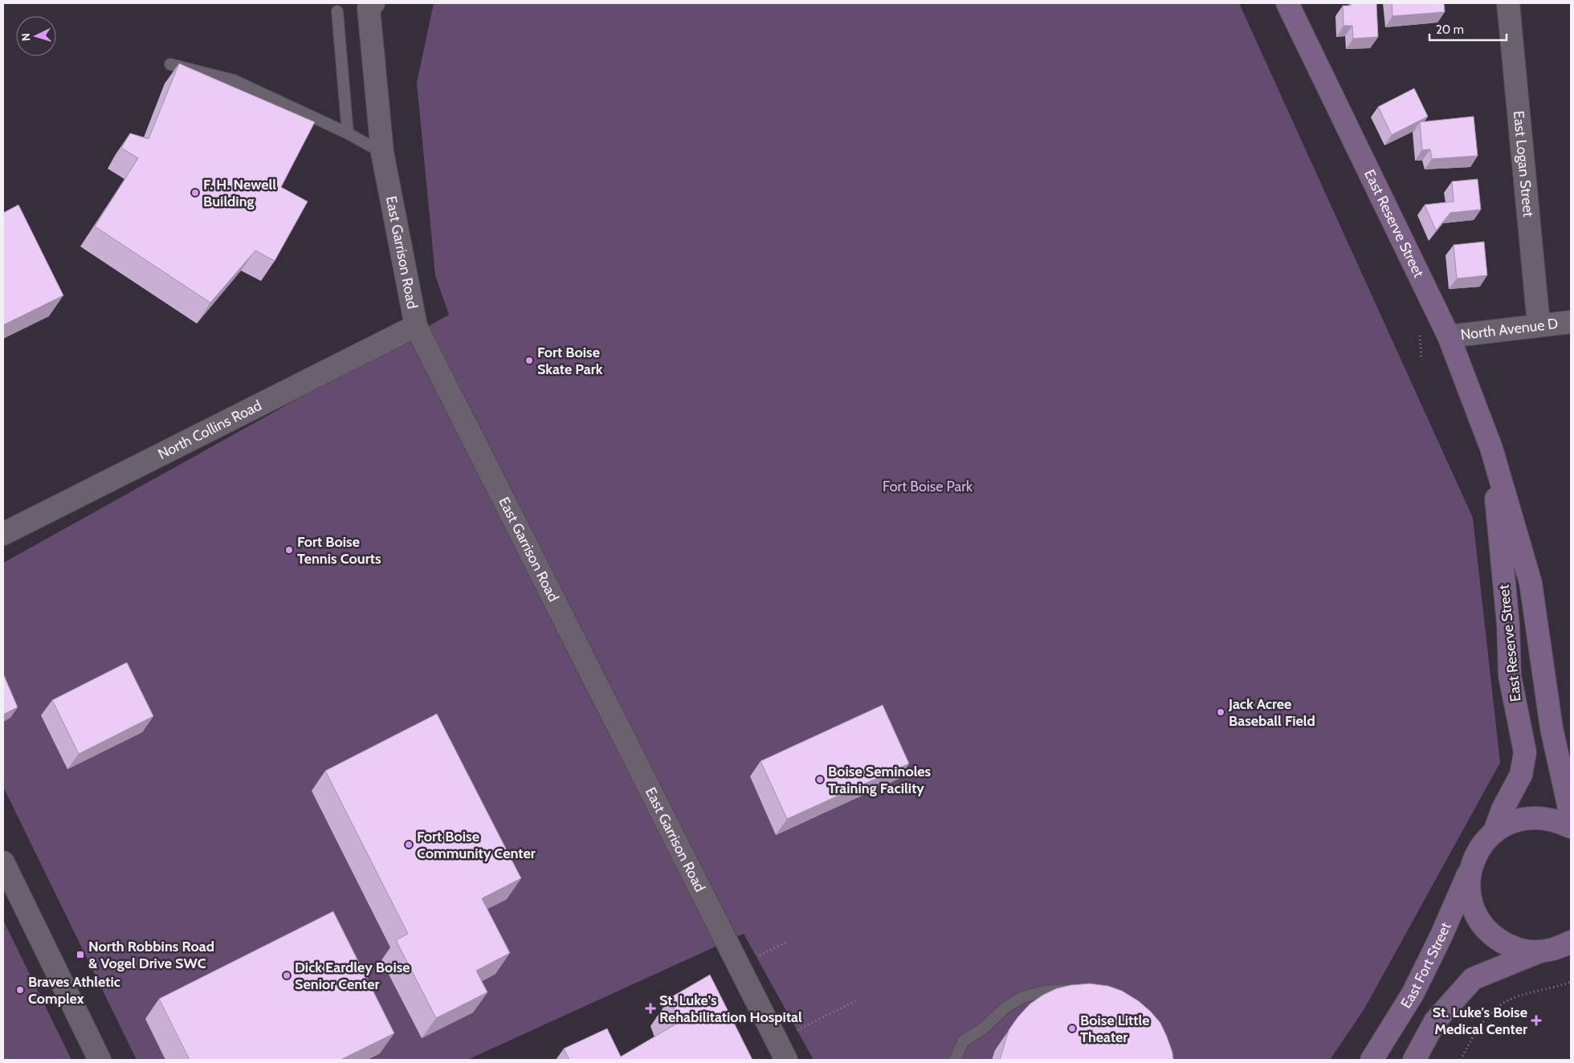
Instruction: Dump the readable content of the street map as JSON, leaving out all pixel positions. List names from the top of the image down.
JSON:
{
  "streets": {
    "street": [
      "East Logan Street",
      "East Reserve Street",
      "East Garrison Road",
      "North Avenue D",
      "North Collins Road",
      "East Fort Street"
    ]
  },
  "crossings": [
    ["East Logan Street", "North Avenue D"],
    ["East Reserve Street", "North Avenue D"],
    ["East Reserve Street", "East Fort Street"],
    ["East Garrison Road", "North Collins Road"]
  ],
  "parks": ["Fort Boise Park"],
  "places": {
    "other": [
      "F. H. Newell Building",
      "Fort Boise Skate Park",
      "Fort Boise Tennis Courts",
      "Jack Acree Baseball Field",
      "Boise Seminoles Training Facility",
      "Fort Boise Community Center",
      "Dick Eardley Boise Senior Center",
      "Braves Athletic Complex",
      "Boise Little Theater"
    ],
    "transit": ["North Robbins Road & Vogel Drive SWC"],
    "health": ["St. Luke’s Rehabilitation Hospital", "St. Luke's Boise Medical Center"]
  },
  "scale_bar": "20 m",
  "north": "left"
}
